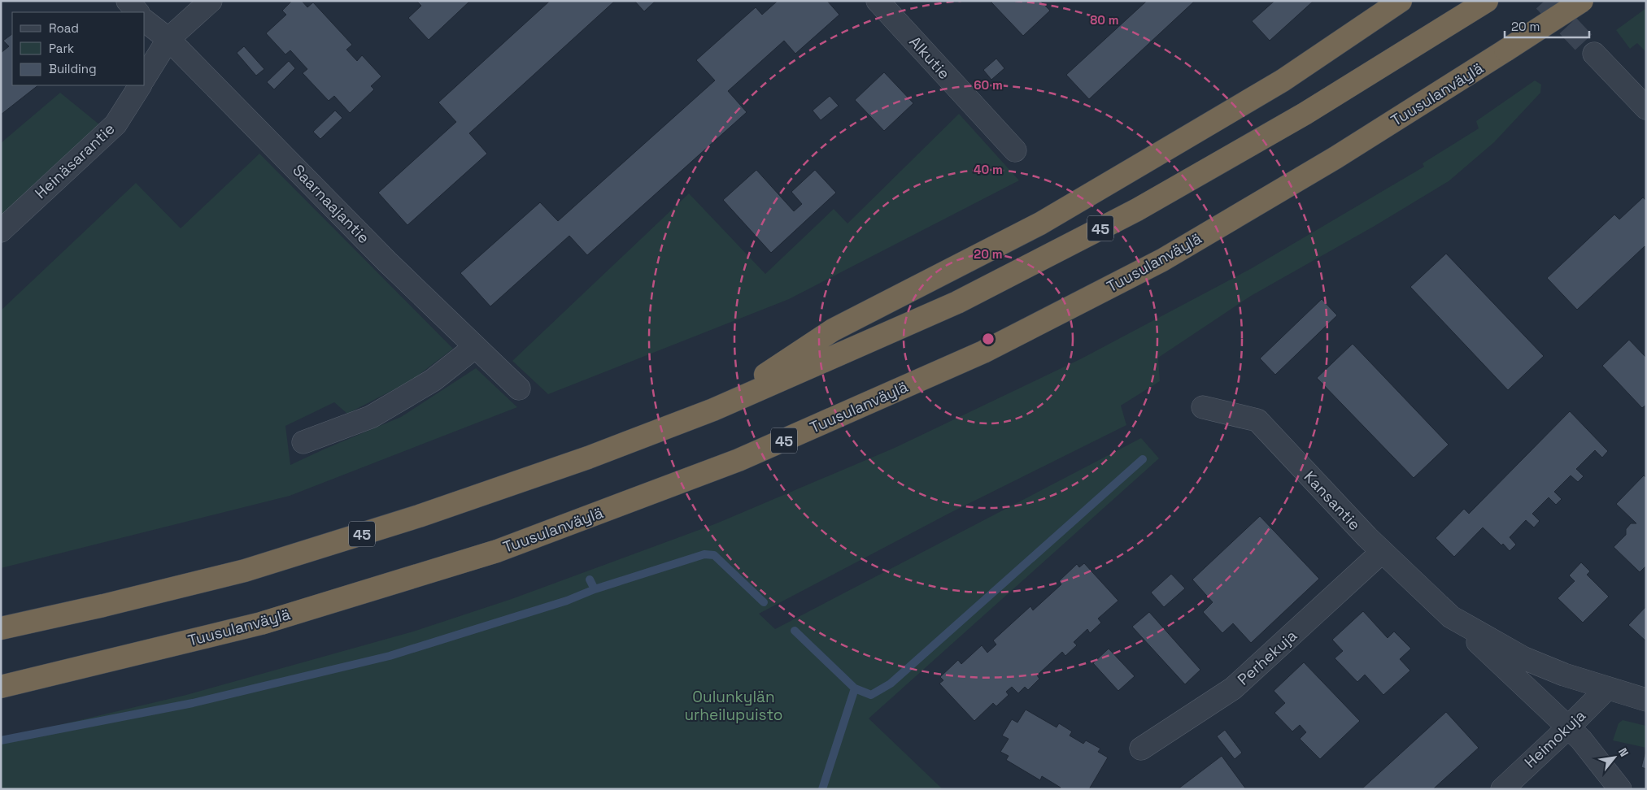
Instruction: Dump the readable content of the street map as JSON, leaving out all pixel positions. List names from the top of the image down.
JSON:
{
  "streets": {
    "highway": ["Tuusulanväylä", "45"],
    "street": [
      "Alkutie",
      "Heinäsarantie",
      "Saarnaajantie",
      "Kansantie",
      "Perhekuja",
      "Heimokuja"
    ]
  },
  "crossings": [
    ["Kansantie", "Perhekuja"],
    ["Kansantie", "Heimokuja"]
  ],
  "parks": ["Oulunkylän urheilupuisto"],
  "legend": ["Road", "Park", "Building"],
  "scale_bar": "20 m",
  "north": "top right",
  "rings": [
    "80 m",
    "60 m",
    "40 m",
    "20 m"
  ]
}
